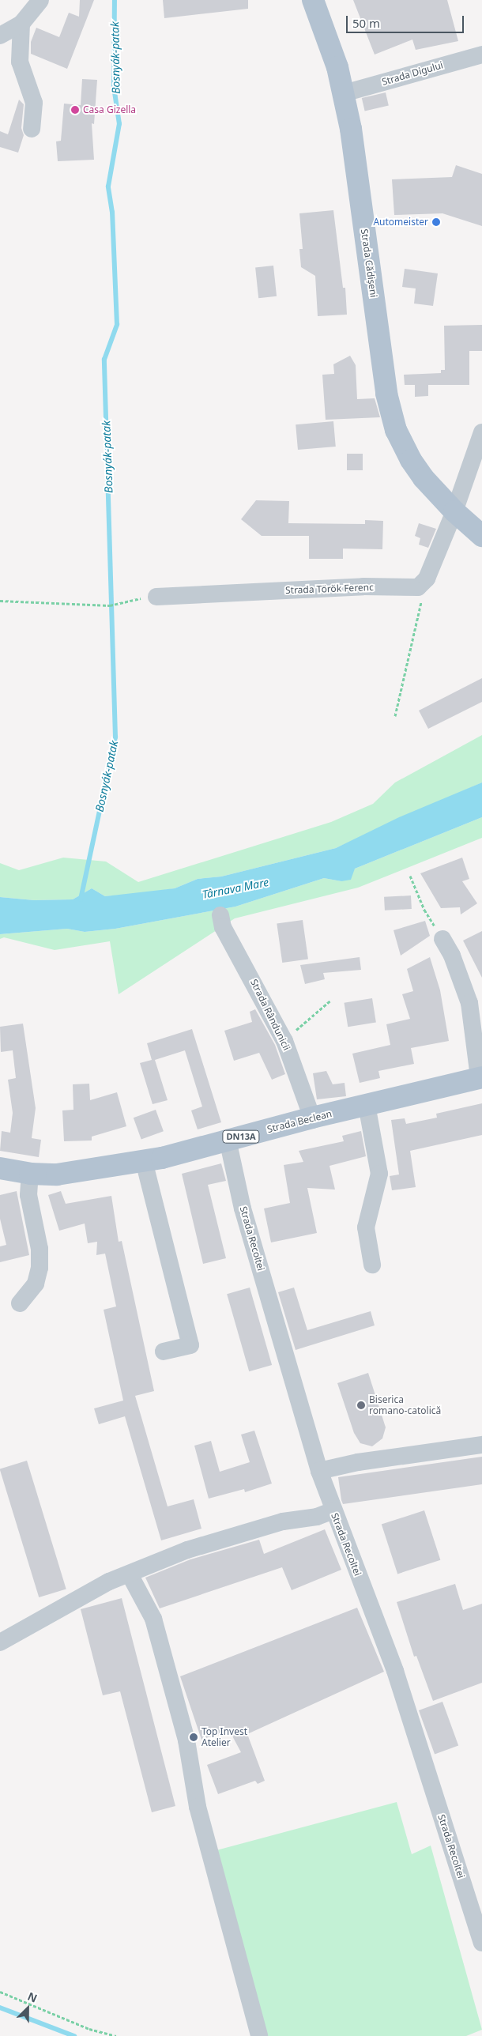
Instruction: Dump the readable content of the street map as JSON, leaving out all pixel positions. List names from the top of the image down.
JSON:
{
  "streets": {
    "main road": ["Strada Cădișeni", "Strada Beclean", "DN13A"],
    "street": [
      "Strada Digului",
      "Strada Török Ferenc",
      "Strada Rândunicii",
      "Strada Recoltei"
    ]
  },
  "crossings": [
    ["Strada Digului", "Strada Cădișeni"],
    ["Strada Rândunicii", "Strada Beclean"],
    ["Strada Beclean", "Strada Recoltei"]
  ],
  "water": ["Bosnyák-patak", "Târnava Mare"],
  "places": [
    "Casa Gizella",
    "Automeister",
    "Biserica romano-catolică",
    "Top Invest Atelier"
  ],
  "scale_bar": "50 m",
  "north": "top right"
}
